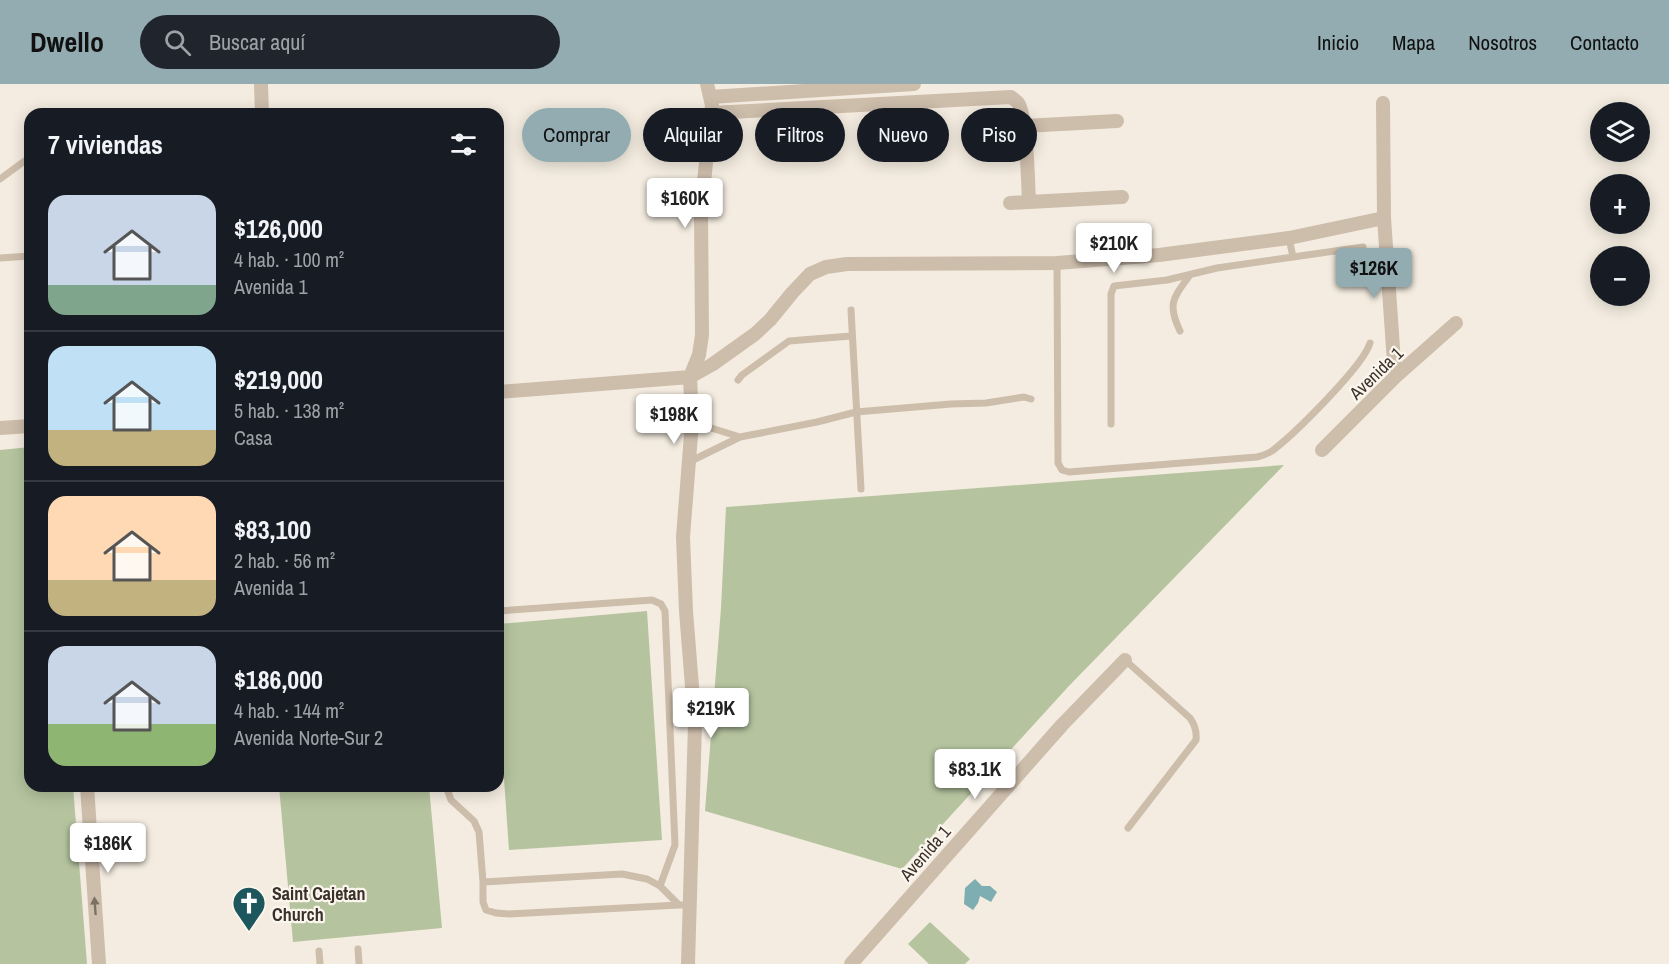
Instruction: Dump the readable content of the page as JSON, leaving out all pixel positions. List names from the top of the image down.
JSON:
{
  "streets": {
    "street": ["Avenida 1"]
  },
  "places": {
    "church": ["Saint Cajetan Church"]
  },
  "page": {
    "header": "Dwello",
    "search": "Buscar aquí",
    "nav": [
      "Inicio",
      "Mapa",
      "Nosotros",
      "Contacto"
    ],
    "map_buttons": ["+", "−"],
    "chip": [
      "Comprar",
      "Alquilar",
      "Filtros",
      "Nuevo",
      "Piso"
    ],
    "heading": "7 viviendas",
    "price": [
      "$160K",
      "$210K",
      "$126K",
      "$198K",
      "$219K",
      "$83.1K",
      "$186K"
    ],
    "list": [
      {
        "name": "$126,000",
        "note": "4 hab. · 100 m² · Avenida 1"
      },
      {
        "name": "$219,000",
        "note": "5 hab. · 138 m² · Casa"
      },
      {
        "name": "$83,100",
        "note": "2 hab. · 56 m² · Avenida 1"
      },
      {
        "name": "$186,000",
        "note": "4 hab. · 144 m² · Avenida Norte-Sur 2"
      }
    ]
  }
}
